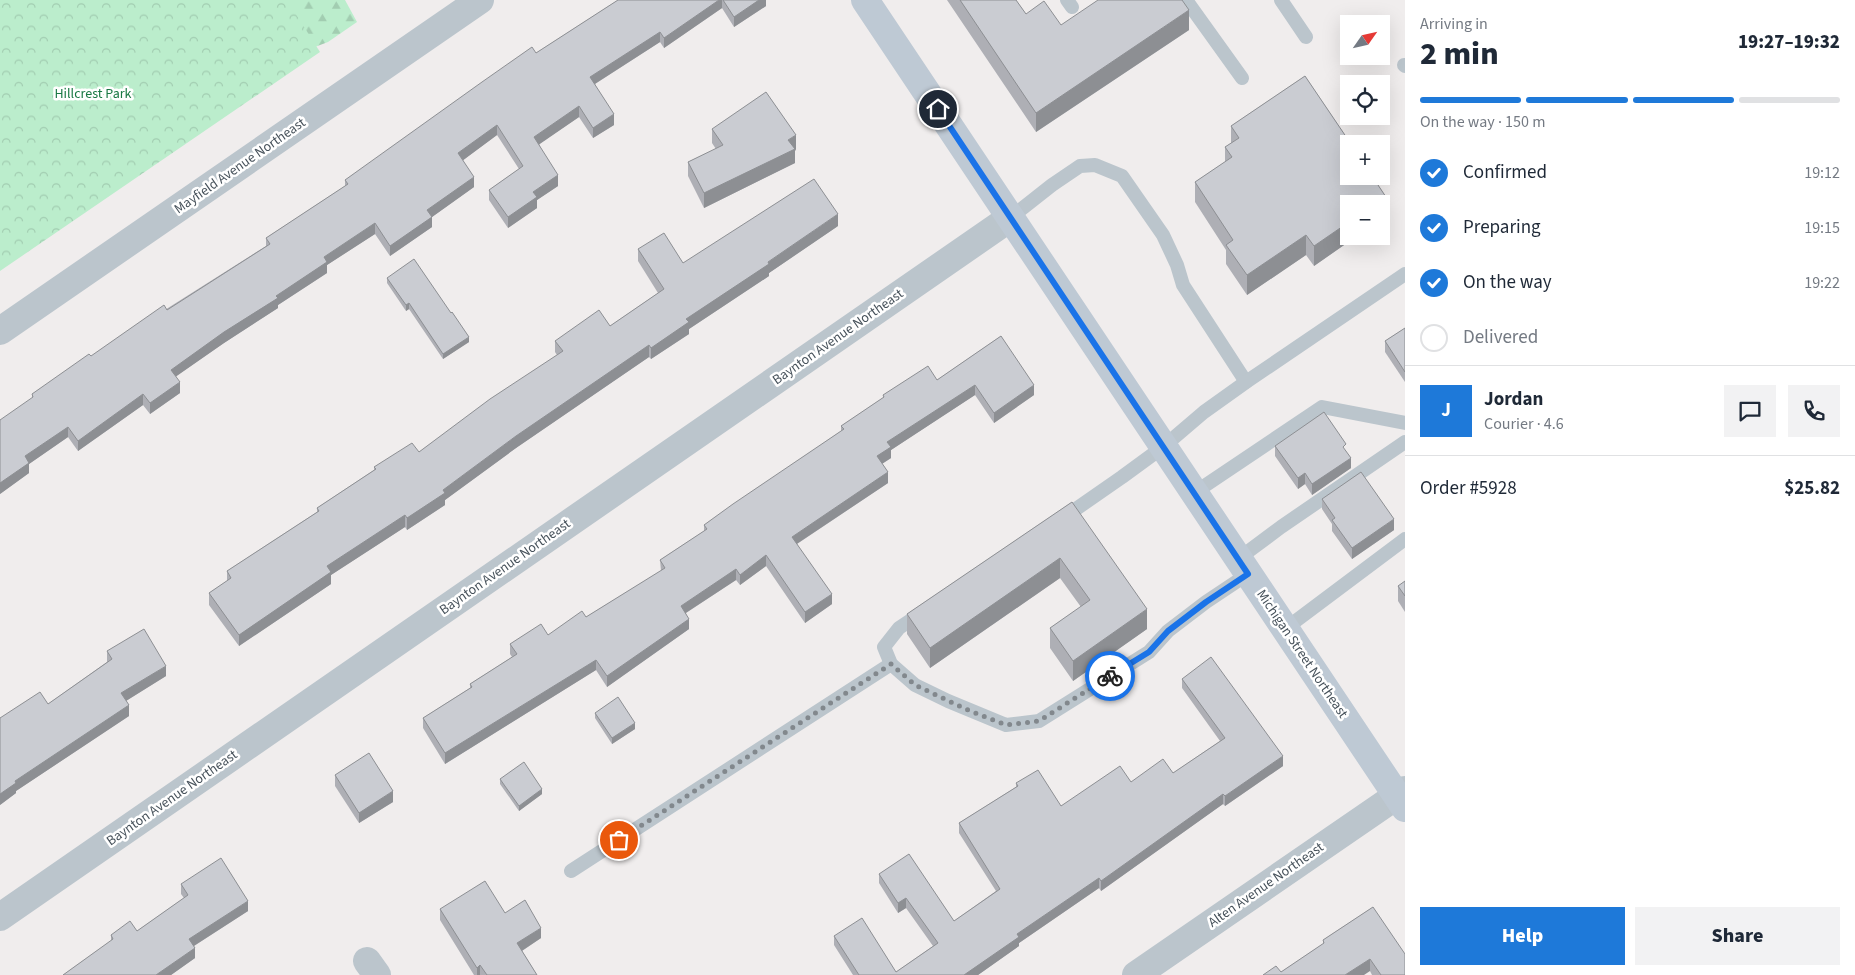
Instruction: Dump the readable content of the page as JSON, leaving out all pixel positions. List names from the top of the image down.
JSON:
{
  "streets": {
    "main road": ["Michigan Street Northeast"],
    "street": ["Mayfield Avenue Northeast", "Baynton Avenue Northeast", "Alten Avenue Northeast"]
  },
  "crossings": [
    ["Baynton Avenue Northeast", "Michigan Street Northeast"],
    ["Michigan Street Northeast", "Alten Avenue Northeast"]
  ],
  "parks": ["Hillcrest Park"],
  "north": "top right",
  "page": {
    "heading": ["2 min", "Arriving in", "19:27–19:32"],
    "panel": [
      "Jordan",
      "Courier · 4.6",
      "Order #5928",
      "$25.82"
    ],
    "map_buttons": ["+", "−"],
    "bar": "On the way · 150 m",
    "list": [
      ["Confirmed", "19:12"],
      ["Preparing", "19:15"],
      ["On the way", "19:22"],
      "Delivered"
    ],
    "round": "J",
    "buttons": ["Help", "Share"]
  }
}
